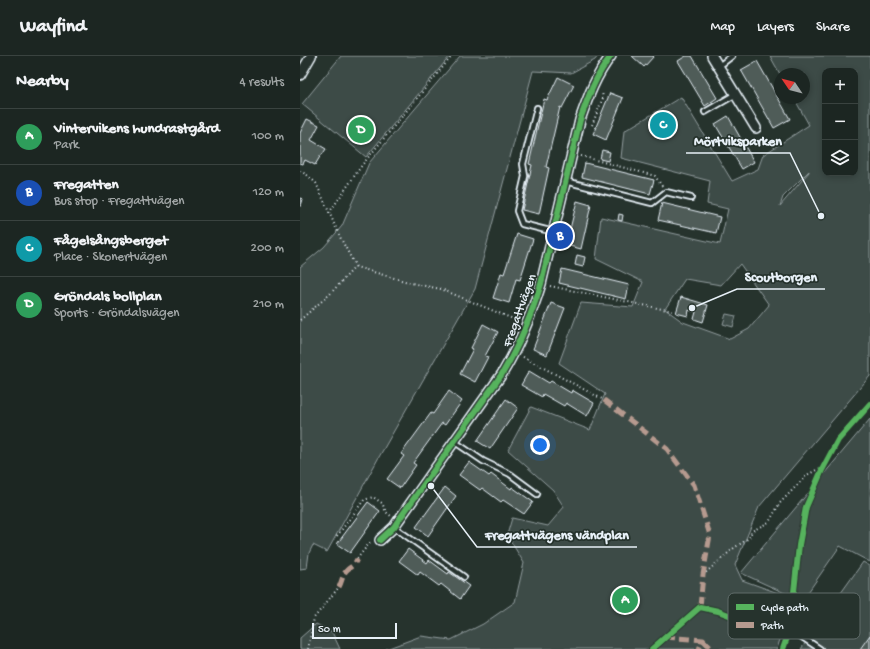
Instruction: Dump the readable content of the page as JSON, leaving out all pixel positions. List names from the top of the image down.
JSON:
{
  "streets": {
    "street": ["Fregattvägen"]
  },
  "places": ["Mörtviksparken", "Scoutborgen", "Fregattvägens vändplan"],
  "legend": ["Cycle path", "Path"],
  "scale_bar": "50 m",
  "north": "top left",
  "page": {
    "header": "Wayfind",
    "nav": ["Map", "Layers", "Share"],
    "heading": ["Nearby", "4 results"],
    "map_buttons": ["+", "−"],
    "list": [
      {
        "mark": "A",
        "name": "Vintervikens hundrastgård",
        "note": "Park",
        "value": "100 m"
      },
      {
        "mark": "B",
        "name": "Fregatten",
        "note": "Bus stop · Fregattvägen",
        "value": "120 m"
      },
      {
        "mark": "C",
        "name": "Fågelsångsberget",
        "note": "Place · Skonertvägen",
        "value": "200 m"
      },
      {
        "mark": "D",
        "name": "Gröndals bollplan",
        "note": "Sports · Gröndalsvägen",
        "value": "210 m"
      }
    ],
    "pins": [
      "C",
      "D",
      "B",
      "A"
    ],
    "scale": "50 m"
  }
}
